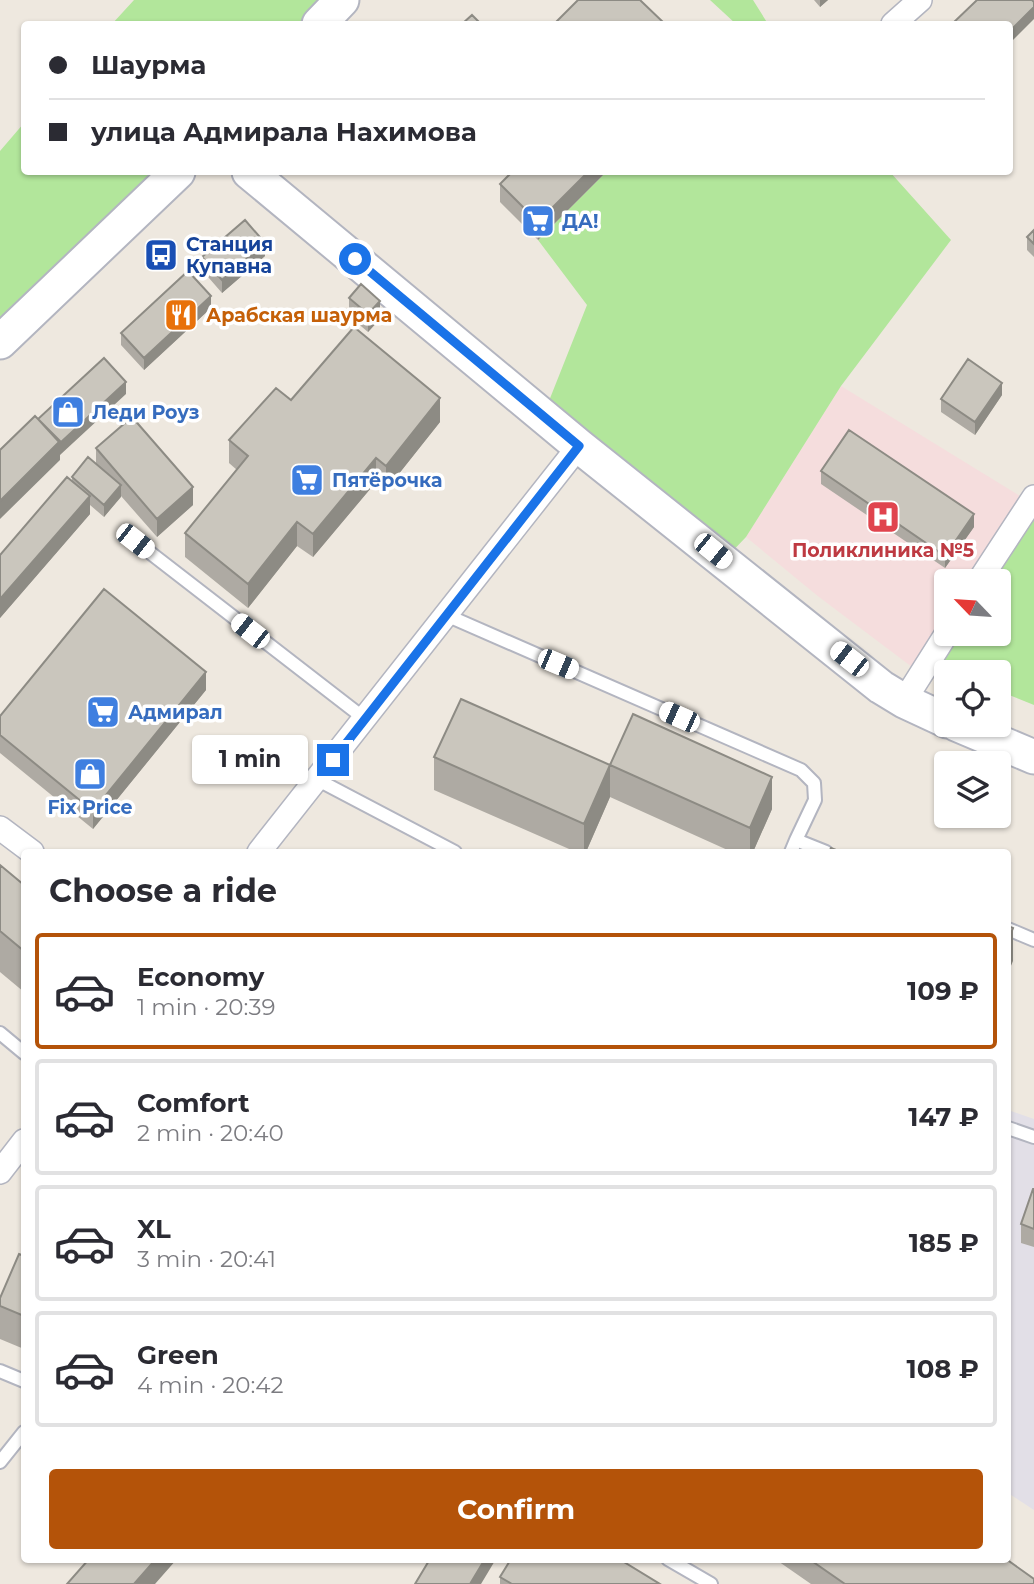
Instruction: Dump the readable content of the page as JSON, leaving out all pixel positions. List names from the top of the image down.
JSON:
{
  "places": {
    "supermarket": ["ДА!", "Пятёрочка", "Адмирал"],
    "bus stop": ["Станция Купавна"],
    "restaurant": ["Арабская шаурма"],
    "shop": ["Леди Роуз", "Fix Price"],
    "hospital": ["Поликлиника №5"]
  },
  "north": "top left",
  "page": {
    "banner": ["Шаурма", "улица Адмирала Нахимова"],
    "bubble": "1 min",
    "heading": "Choose a ride",
    "list": [
      {
        "name": "Economy",
        "note": "1 min · 20:39",
        "value": "109 ₽"
      },
      {
        "name": "Comfort",
        "note": "2 min · 20:40",
        "value": "147 ₽"
      },
      {
        "name": "XL",
        "note": "3 min · 20:41",
        "value": "185 ₽"
      },
      {
        "name": "Green",
        "note": "4 min · 20:42",
        "value": "108 ₽"
      }
    ],
    "buttons": "Confirm"
  }
}
